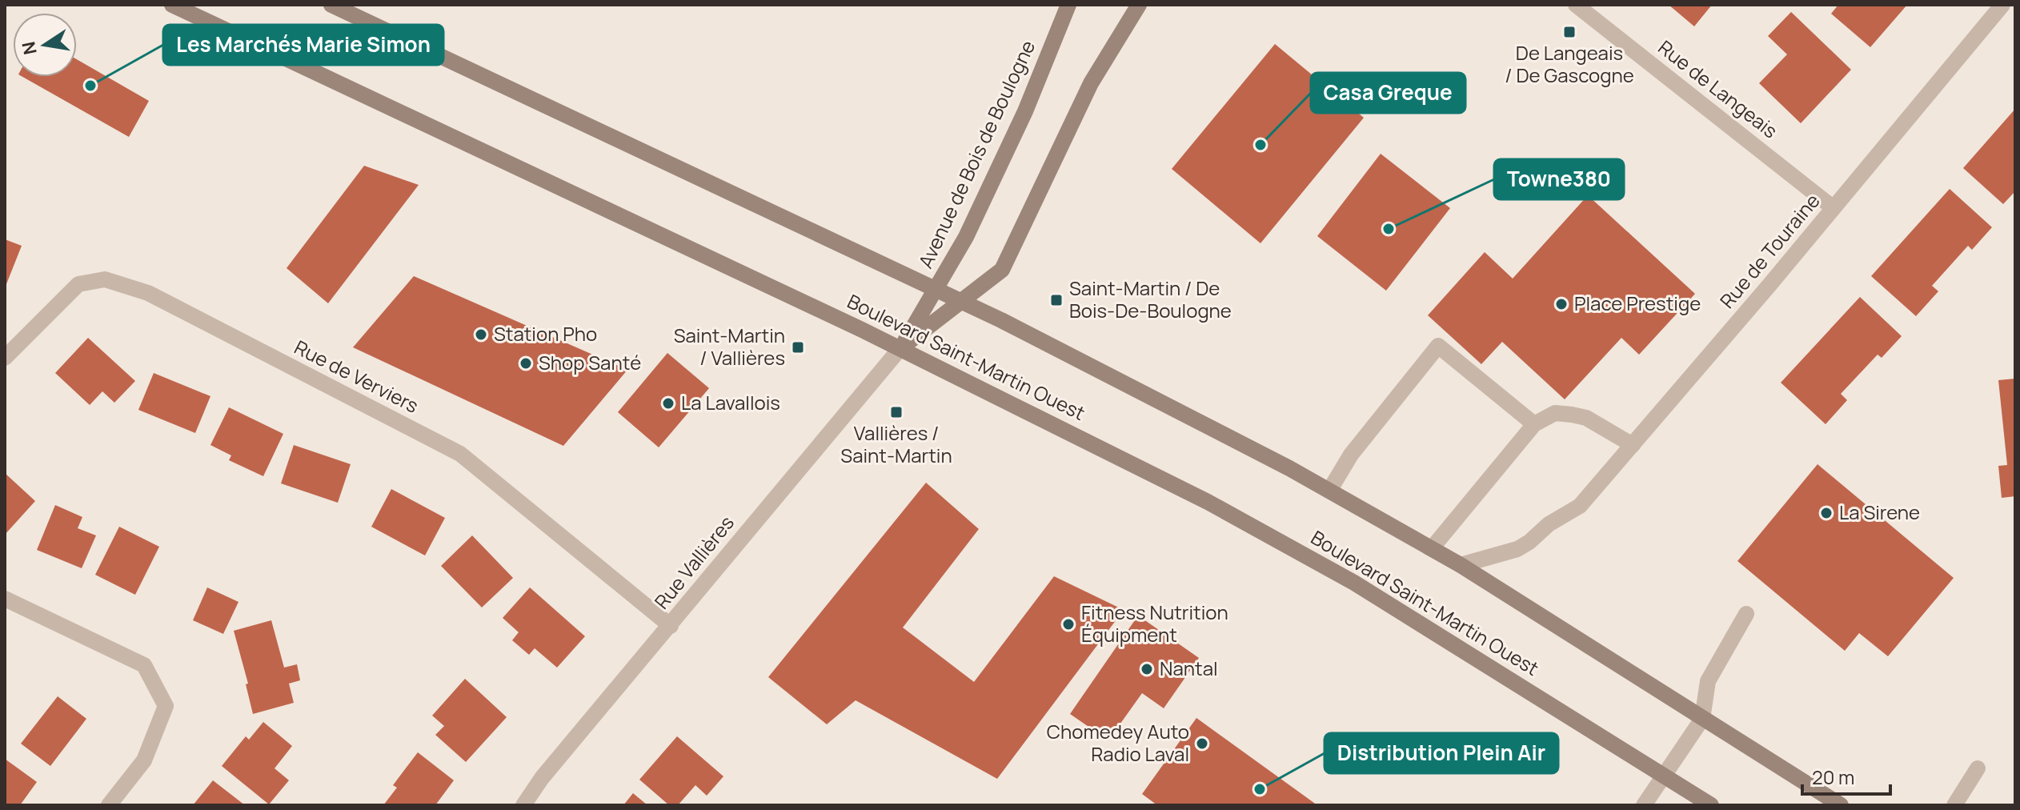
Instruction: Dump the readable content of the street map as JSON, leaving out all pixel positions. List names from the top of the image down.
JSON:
{
  "streets": {
    "main road": ["Avenue de Bois de Boulogne", "Boulevard Saint-Martin Ouest"],
    "street": [
      "Rue de Langeais",
      "Rue de Touraine",
      "Rue de Verviers",
      "Rue Vallières"
    ]
  },
  "crossings": [
    ["Rue de Langeais", "Rue de Touraine"],
    ["Avenue de Bois de Boulogne", "Boulevard Saint-Martin Ouest"],
    ["Avenue de Bois de Boulogne", "Rue Vallières"],
    ["Boulevard Saint-Martin Ouest", "Rue Vallières"],
    ["Rue de Verviers", "Rue Vallières"]
  ],
  "places": {
    "transit": [
      "De Langeais / De Gascogne",
      "Saint-Martin / De Bois-De-Boulogne",
      "Saint-Martin / Vallières",
      "Vallières / Saint-Martin"
    ],
    "other": [
      "Les Marchés Marie Simon",
      "Casa Greque",
      "Towne380",
      "Place Prestige",
      "Station Pho",
      "Shop Santé",
      "La Lavallois",
      "La Sirene",
      "Fitness Nutrition Équipment",
      "Nantal",
      "Chomedey Auto Radio Laval",
      "Distribution Plein Air"
    ]
  },
  "scale_bar": "20 m",
  "north": "left"
}
